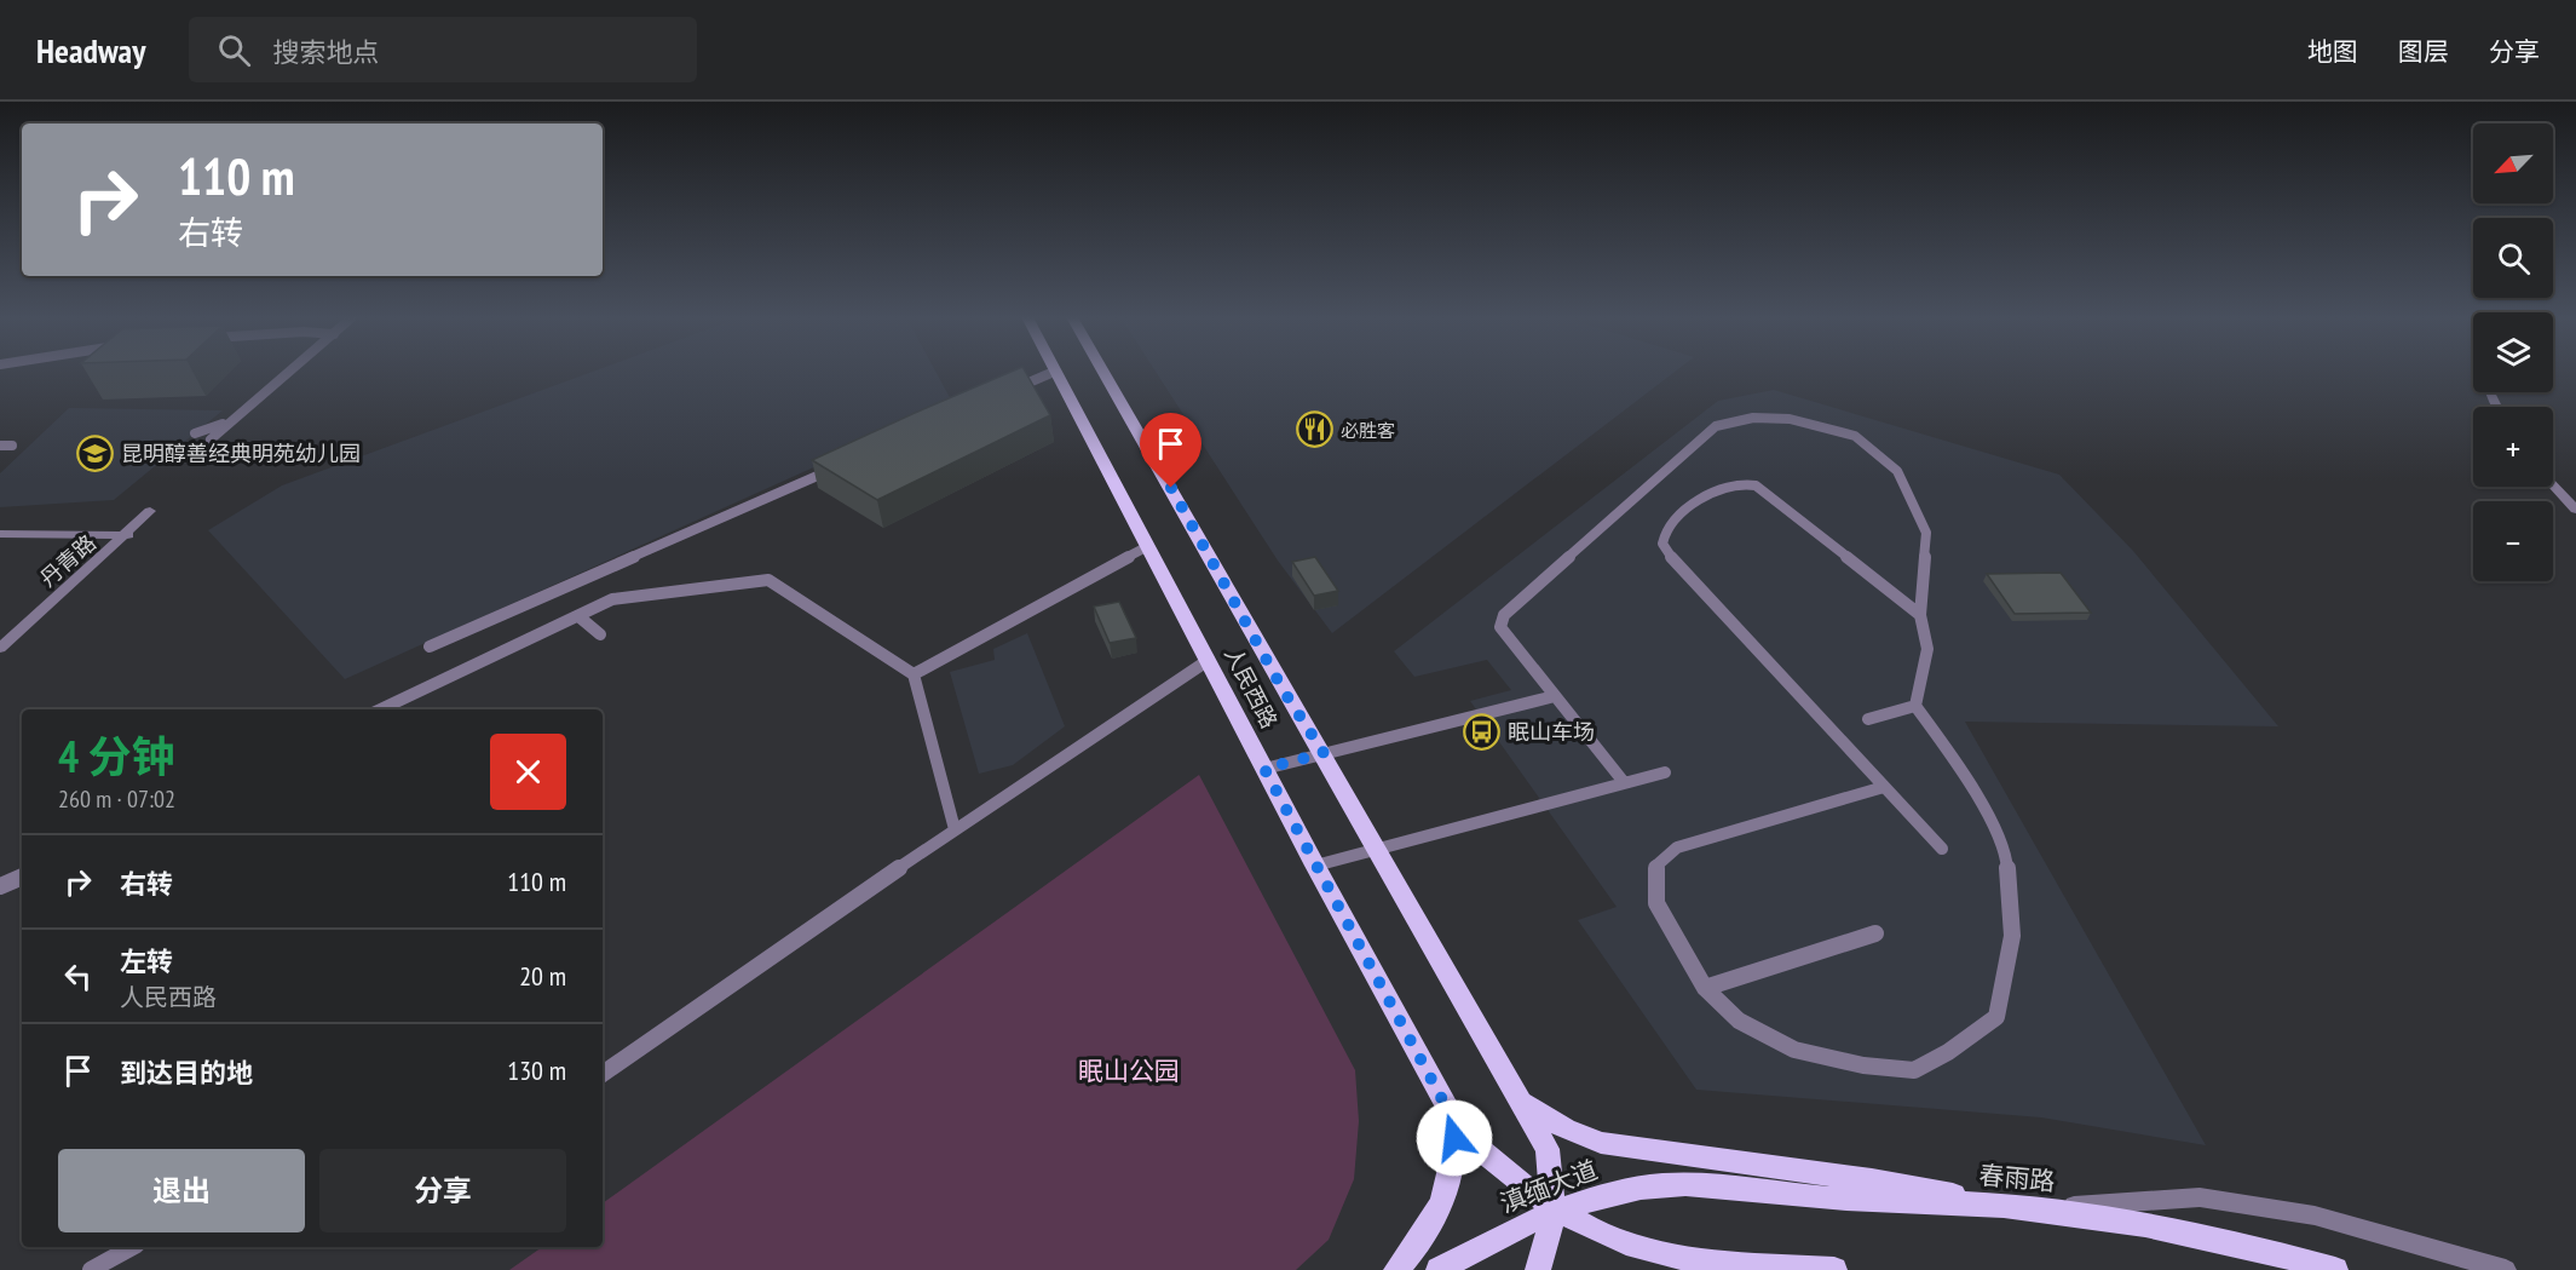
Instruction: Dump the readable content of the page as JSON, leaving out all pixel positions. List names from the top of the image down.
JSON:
{
  "streets": {
    "main road": ["人民西路", "春雨路", "滇缅大道"],
    "street": ["丹青路"]
  },
  "crossings": [
    ["人民西路", "滇缅大道"],
    ["春雨路", "滇缅大道"]
  ],
  "parks": ["眠山公园"],
  "places": {
    "restaurant": ["必胜客"],
    "school or university": ["昆明醇善经典明苑幼儿园"],
    "bus stop": ["眠山车场"]
  },
  "north": "bottom left",
  "page": {
    "header": "Headway",
    "search": "搜索地点",
    "nav": ["地图", "图层", "分享"],
    "map_buttons": ["+", "−"],
    "turn": ["110 m", "右转"],
    "heading": ["4 分钟", "260 m · 07:02"],
    "list": [
      {
        "name": "右转",
        "value": "110 m"
      },
      {
        "name": "左转",
        "note": "人民西路",
        "value": "20 m"
      },
      {
        "name": "到达目的地",
        "value": "130 m"
      }
    ],
    "buttons": ["退出", "分享"]
  }
}
